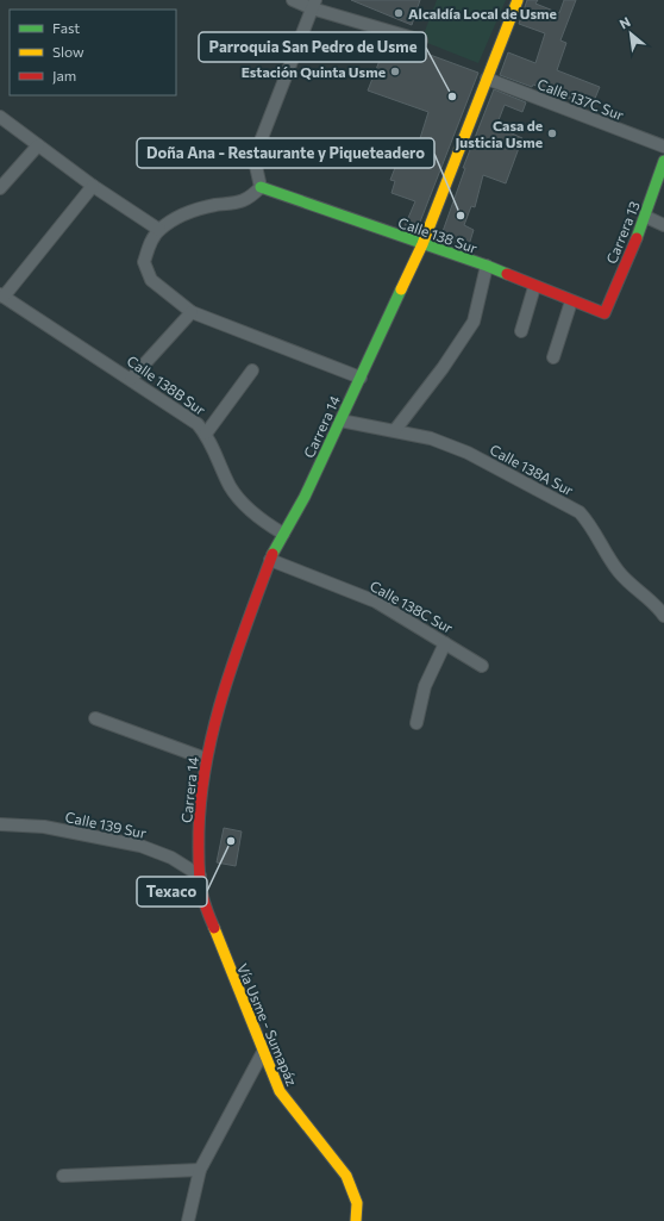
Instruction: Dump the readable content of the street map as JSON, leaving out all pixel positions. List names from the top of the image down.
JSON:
{
  "streets": {
    "street": [
      "Calle 137C Sur",
      "Carrera 13",
      "Calle 138 Sur",
      "Calle 138B Sur",
      "Carrera 14",
      "Calle 138A Sur",
      "Calle 138C Sur",
      "Calle 139 Sur",
      "Vía Usme - Sumapáz"
    ]
  },
  "crossings": [
    ["Calle 137C Sur", "Carrera 14"],
    ["Carrera 13", "Calle 138 Sur"],
    ["Calle 138 Sur", "Carrera 14"],
    ["Calle 138B Sur", "Carrera 14"],
    ["Carrera 14", "Calle 138A Sur"],
    ["Carrera 14", "Calle 138C Sur"],
    ["Carrera 14", "Calle 139 Sur"],
    ["Carrera 14", "Vía Usme - Sumapáz"],
    ["Calle 139 Sur", "Vía Usme - Sumapáz"]
  ],
  "places": [
    "Alcaldía Local de Usme",
    "Estación Quinta Usme",
    "Parroquia San Pedro de Usme",
    "Casa de Justicia Usme",
    "Doña Ana - Restaurante y Piqueteadero",
    "Texaco"
  ],
  "legend": ["Fast", "Slow", "Jam"],
  "north": "top left"
}
